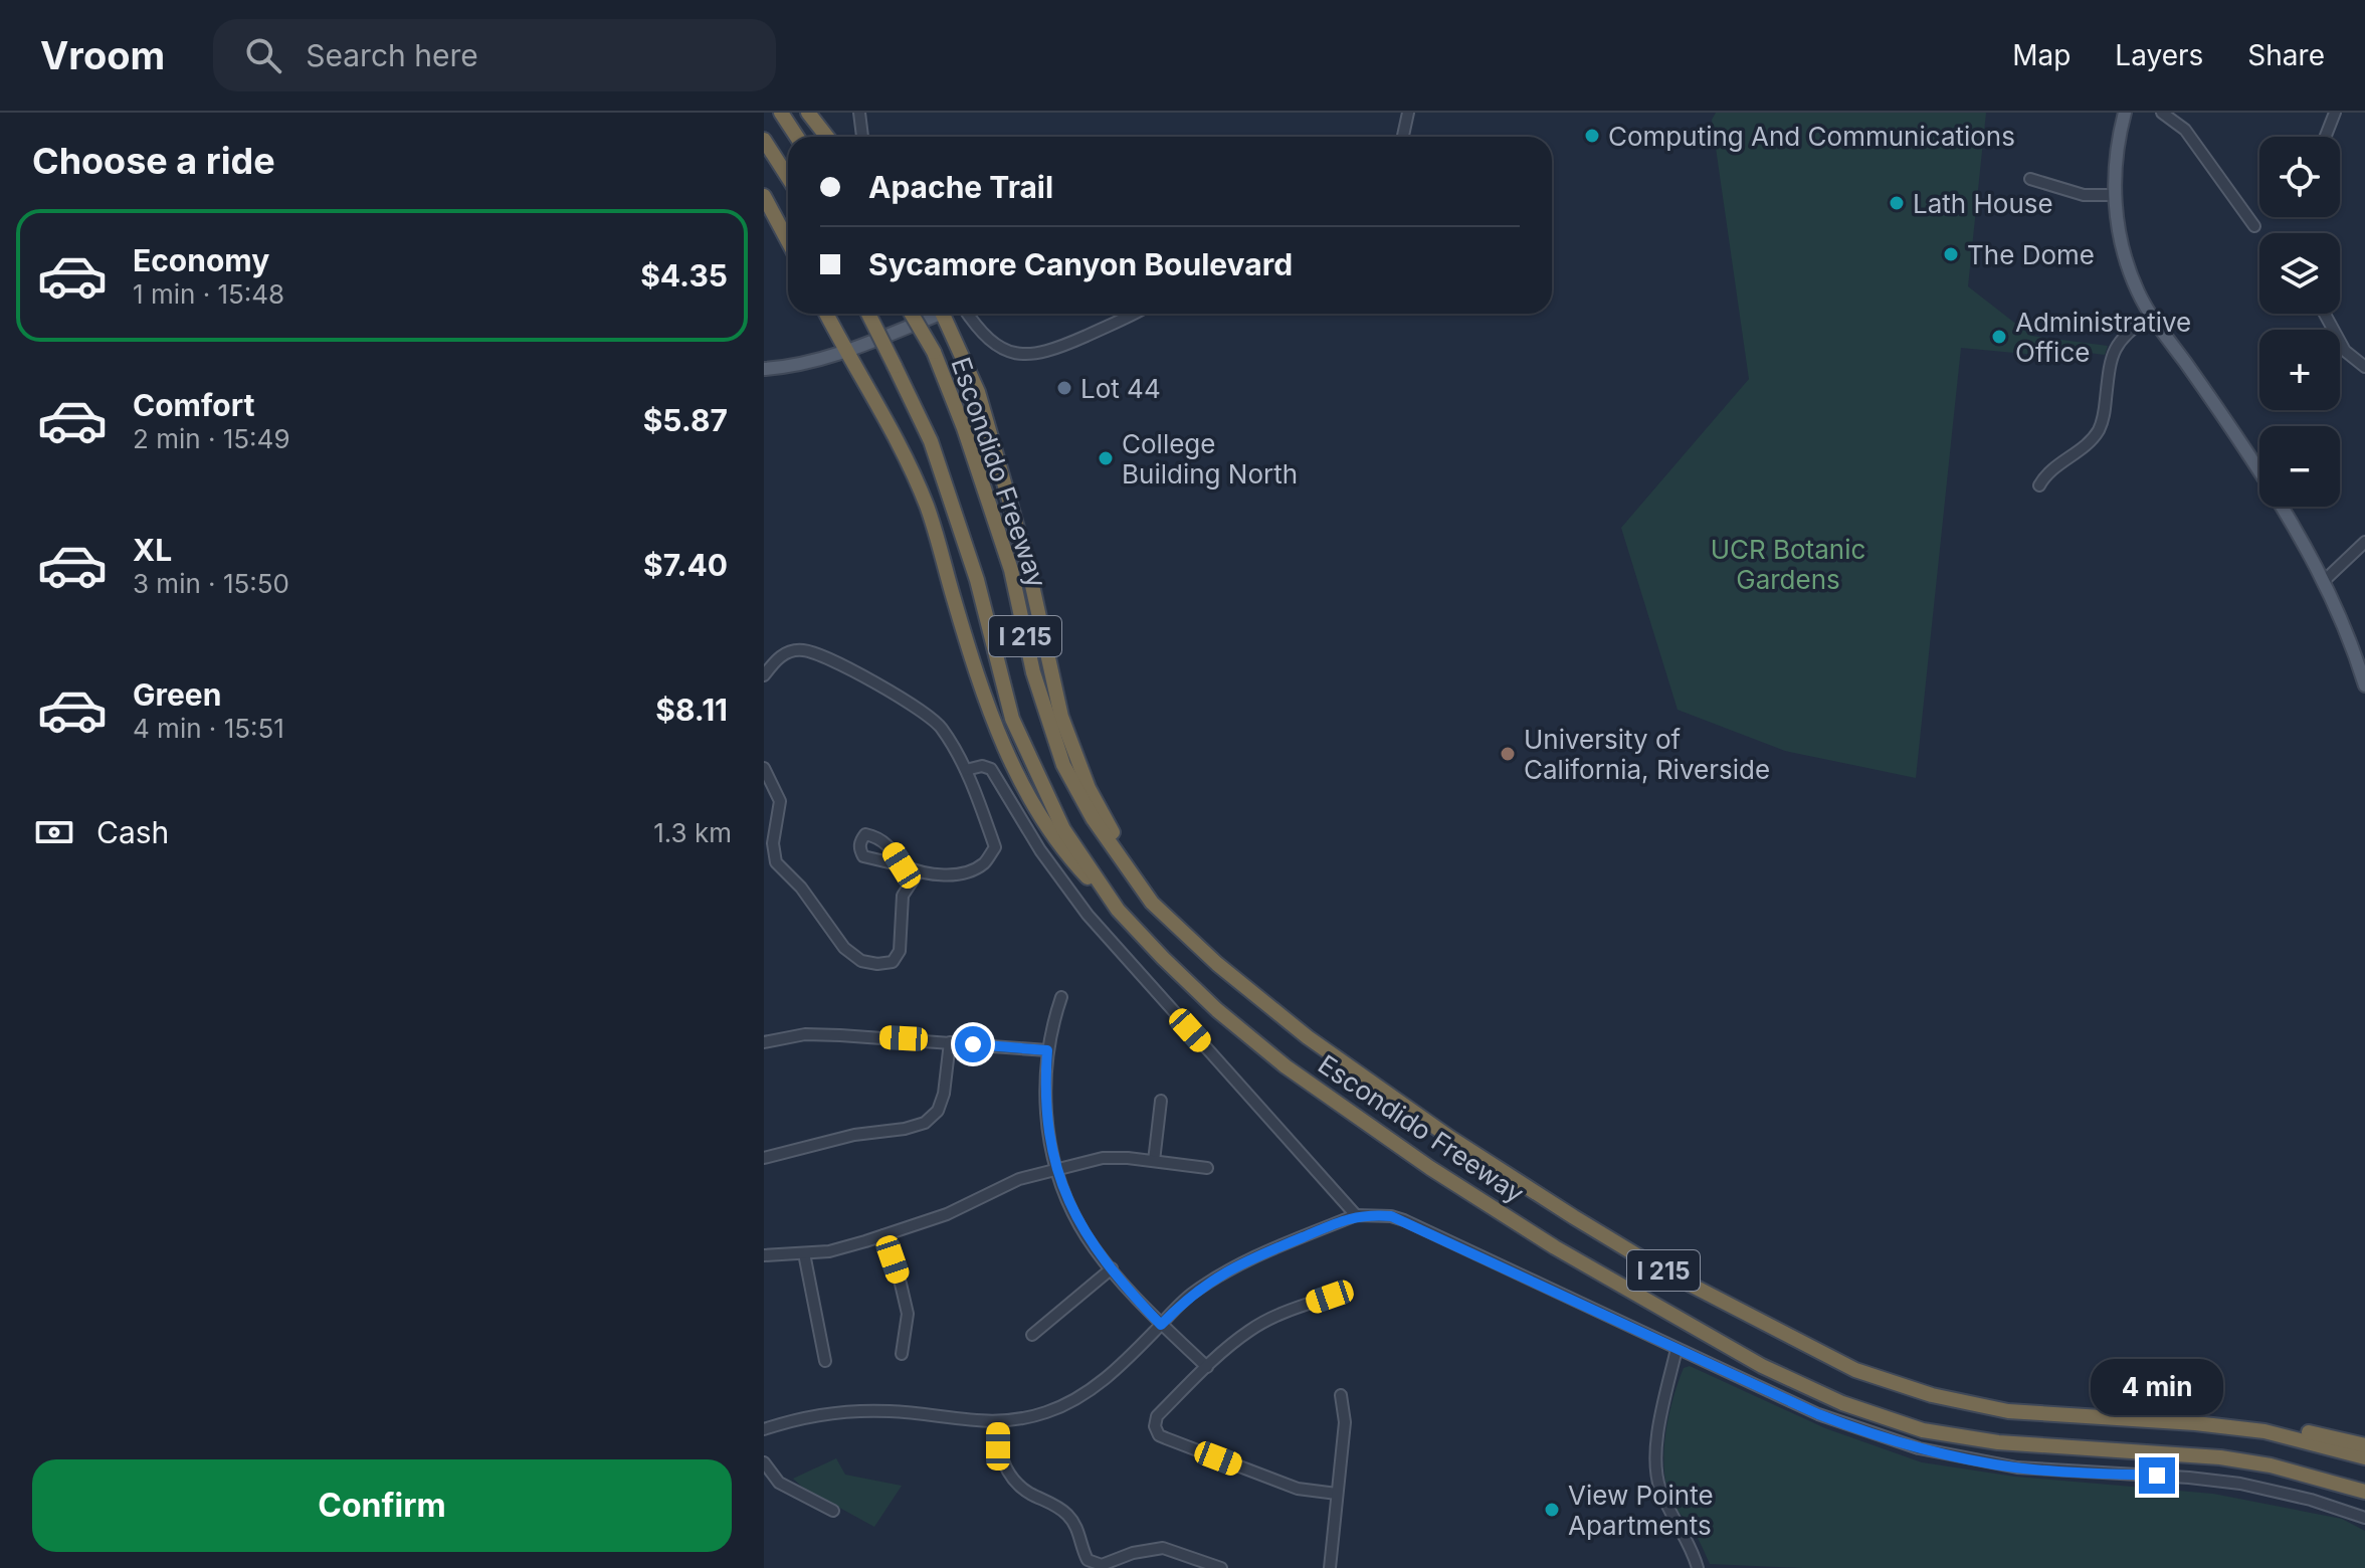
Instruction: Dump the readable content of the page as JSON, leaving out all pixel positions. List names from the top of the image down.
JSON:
{
  "streets": {
    "highway": ["Escondido Freeway", "I 215"]
  },
  "parks": ["UCR Botanic Gardens"],
  "places": [
    "Computing And Communications",
    "Lath House",
    "The Dome",
    "Administrative Office",
    "Lot 44",
    "College Building North",
    "University of California, Riverside",
    "View Pointe Apartments"
  ],
  "page": {
    "header": "Vroom",
    "search": "Search here",
    "nav": ["Map", "Layers", "Share"],
    "heading": "Choose a ride",
    "map_buttons": ["+", "−"],
    "banner": ["Apache Trail", "Sycamore Canyon Boulevard"],
    "list": [
      {
        "name": "Economy",
        "note": "1 min · 15:48",
        "value": "$4.35"
      },
      {
        "name": "Comfort",
        "note": "2 min · 15:49",
        "value": "$5.87"
      },
      {
        "name": "XL",
        "note": "3 min · 15:50",
        "value": "$7.40"
      },
      {
        "name": "Green",
        "note": "4 min · 15:51",
        "value": "$8.11"
      }
    ],
    "pay": ["Cash", "1.3 km"],
    "bubble": "4 min",
    "buttons": "Confirm"
  }
}
